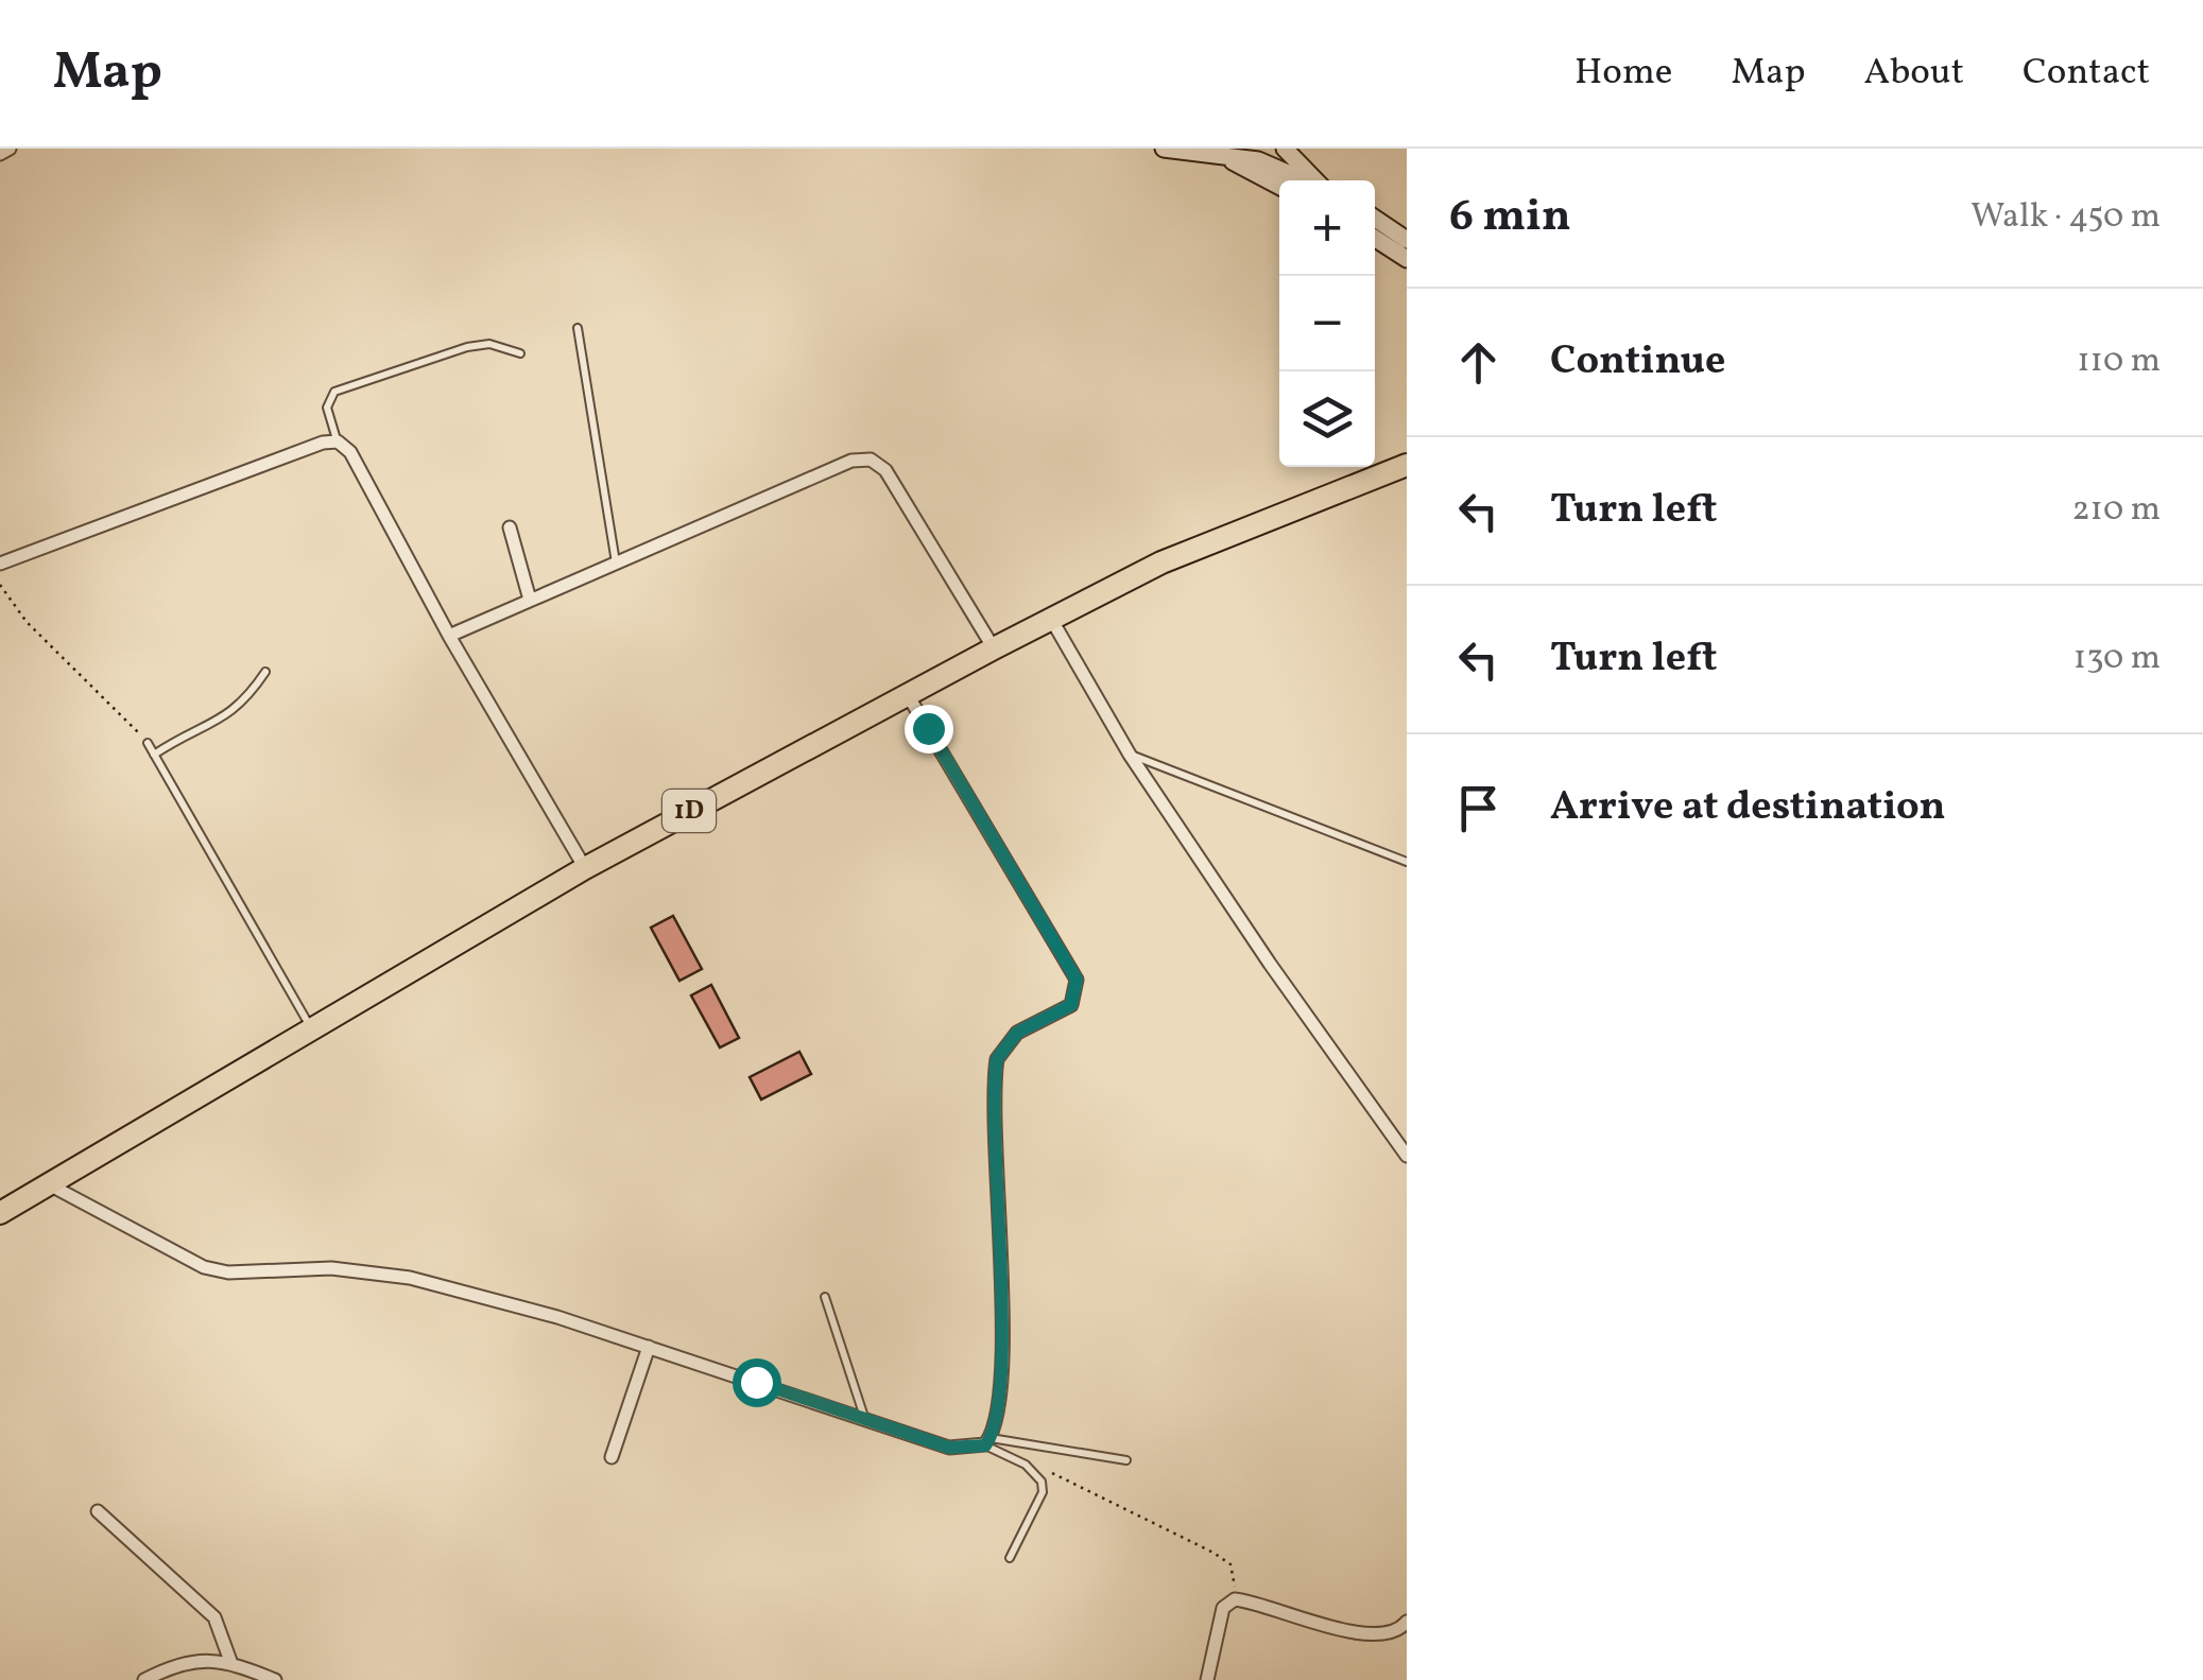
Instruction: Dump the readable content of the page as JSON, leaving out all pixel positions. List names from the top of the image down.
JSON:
{
  "streets": {
    "highway": ["1D"]
  },
  "page": {
    "header": "Map",
    "nav": [
      "Home",
      "Map",
      "About",
      "Contact"
    ],
    "heading": ["6 min", "Walk · 450 m"],
    "map_buttons": ["+", "−"],
    "list": [
      ["Continue", "110 m"],
      ["Turn left", "210 m"],
      ["Turn left", "130 m"],
      "Arrive at destination"
    ]
  }
}
